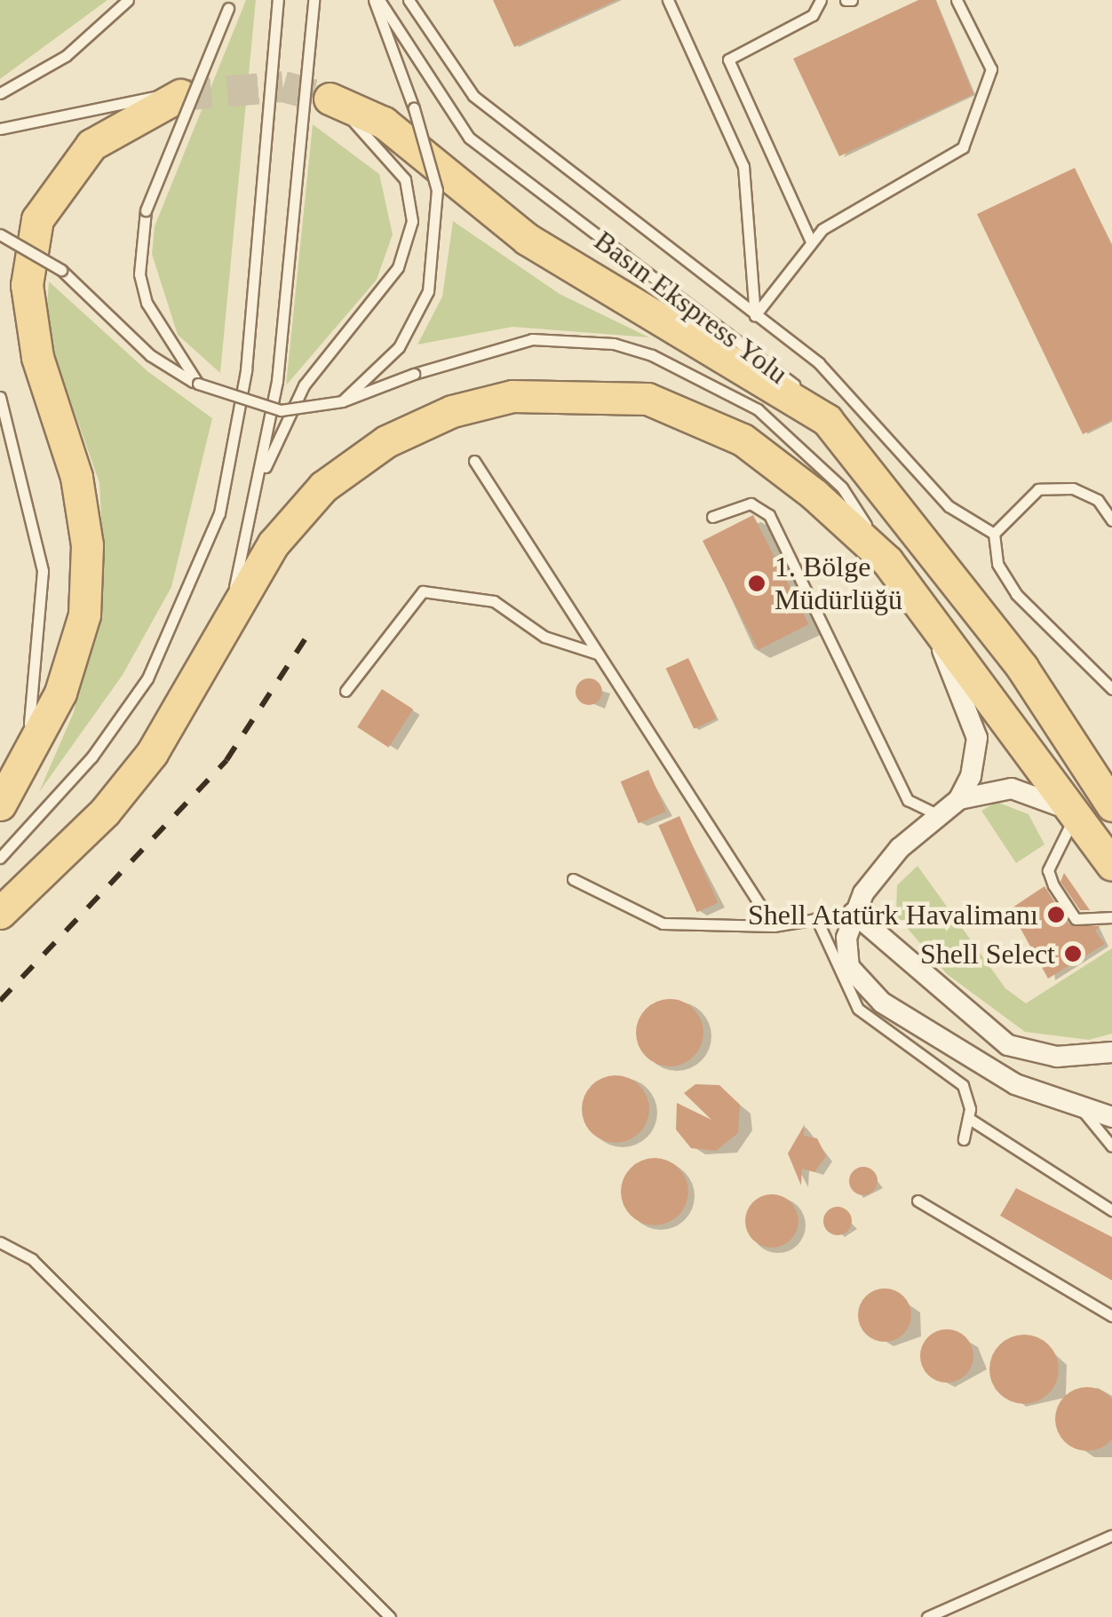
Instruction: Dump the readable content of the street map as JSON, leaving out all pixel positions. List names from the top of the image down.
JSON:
{
  "streets": {
    "main road": ["Basın Ekspress Yolu"]
  },
  "places": ["1. Bölge Müdürlüğü", "Shell Atatürk Havalimanı", "Shell Select"]
}
